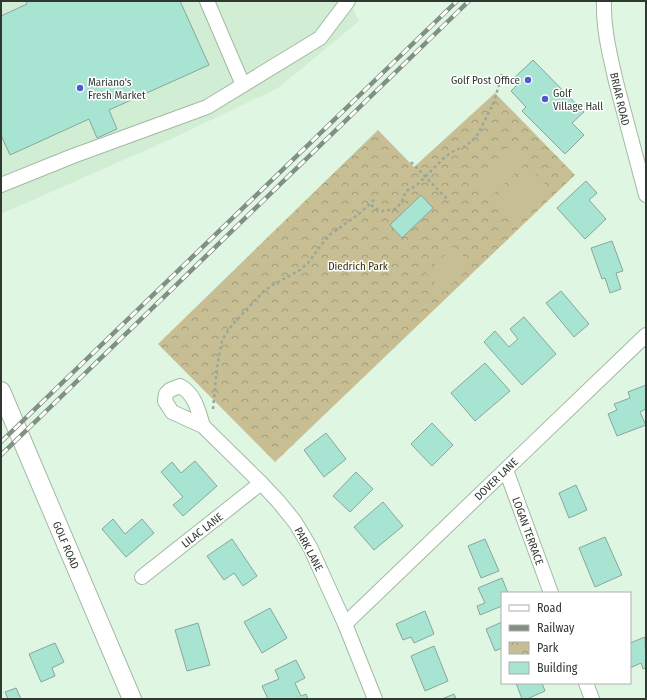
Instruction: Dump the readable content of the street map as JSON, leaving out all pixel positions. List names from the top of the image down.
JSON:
{
  "streets": {
    "main road": ["GOLF ROAD"],
    "street": [
      "BRIAR ROAD",
      "DOVER LANE",
      "LILAC LANE",
      "LOGAN TERRACE",
      "PARK LANE"
    ]
  },
  "crossings": [
    ["DOVER LANE", "LOGAN TERRACE"],
    ["DOVER LANE", "PARK LANE"],
    ["LILAC LANE", "PARK LANE"]
  ],
  "parks": ["Diedrich Park"],
  "places": ["Golf Post Office", "Mariano's Fresh Market", "Golf Village Hall"],
  "legend": [
    "Road",
    "Railway",
    "Park",
    "Building"
  ]
}
